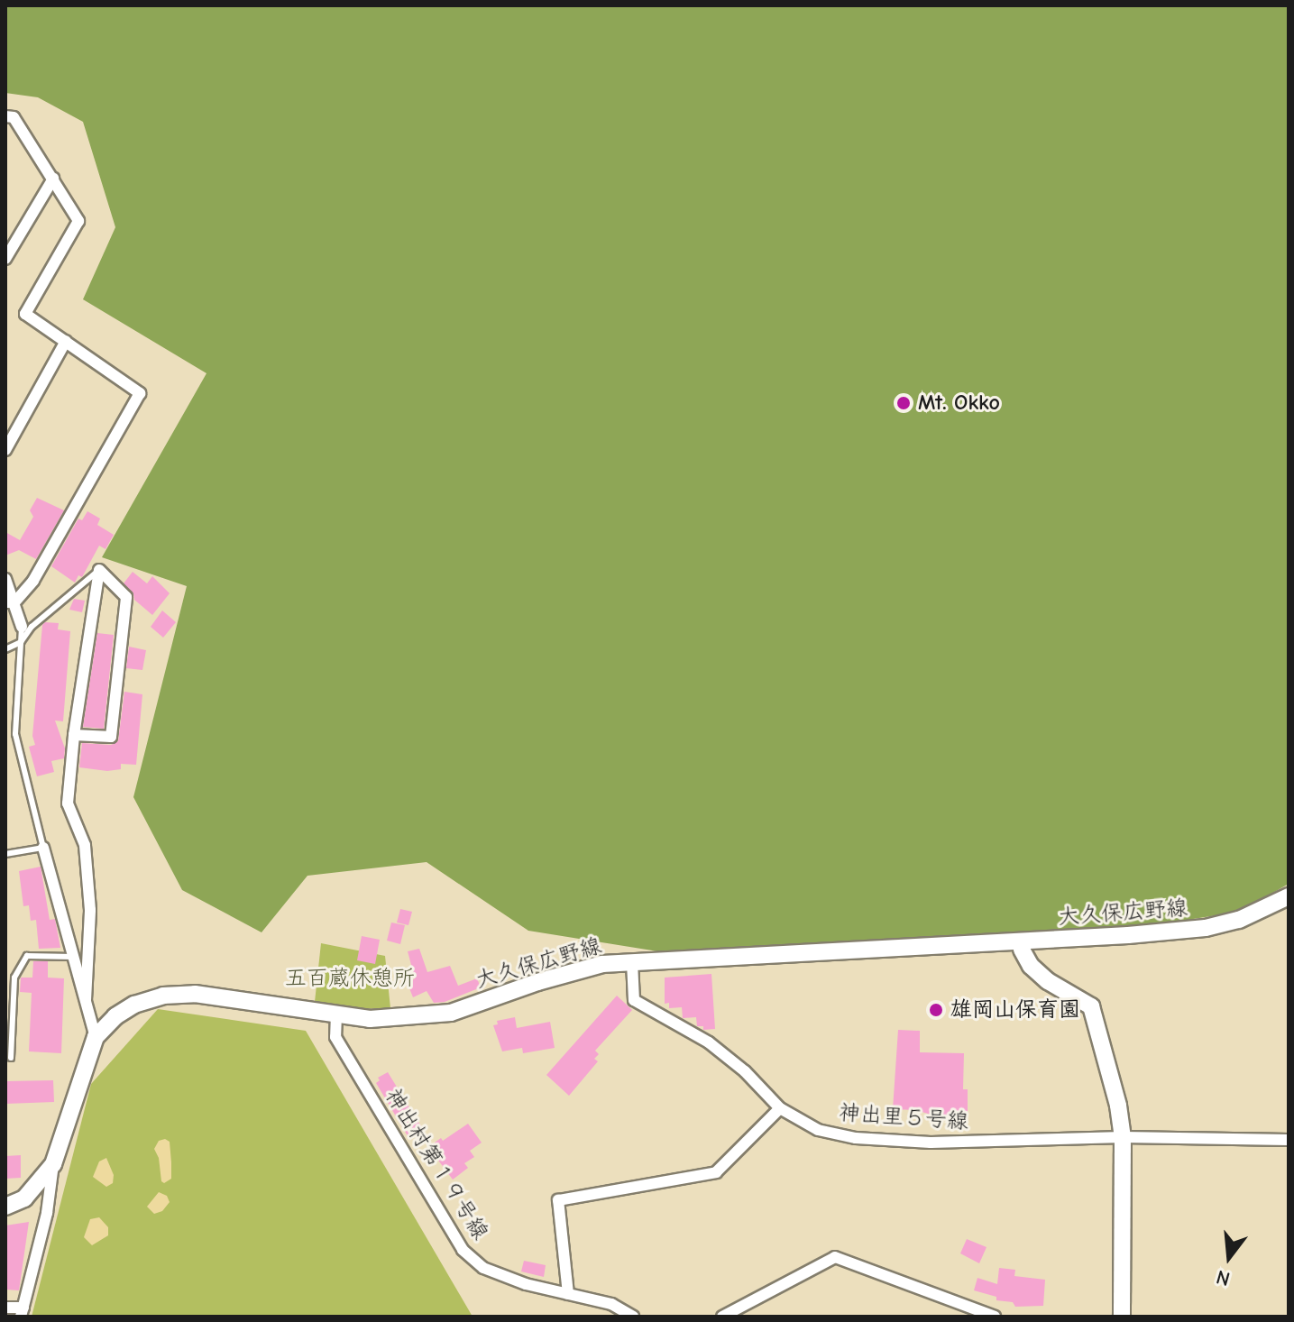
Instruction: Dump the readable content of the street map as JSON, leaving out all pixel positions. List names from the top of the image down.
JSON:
{
  "streets": {
    "street": ["大久保広野線", "神出里５号線", "神出村第１９号線"]
  },
  "crossings": [
    ["大久保広野線", "神出里５号線"],
    ["大久保広野線", "神出村第１９号線"]
  ],
  "parks": ["五百蔵休憩所"],
  "places": ["Mt. Okko", "雄岡山保育園"],
  "north": "bottom"
}
